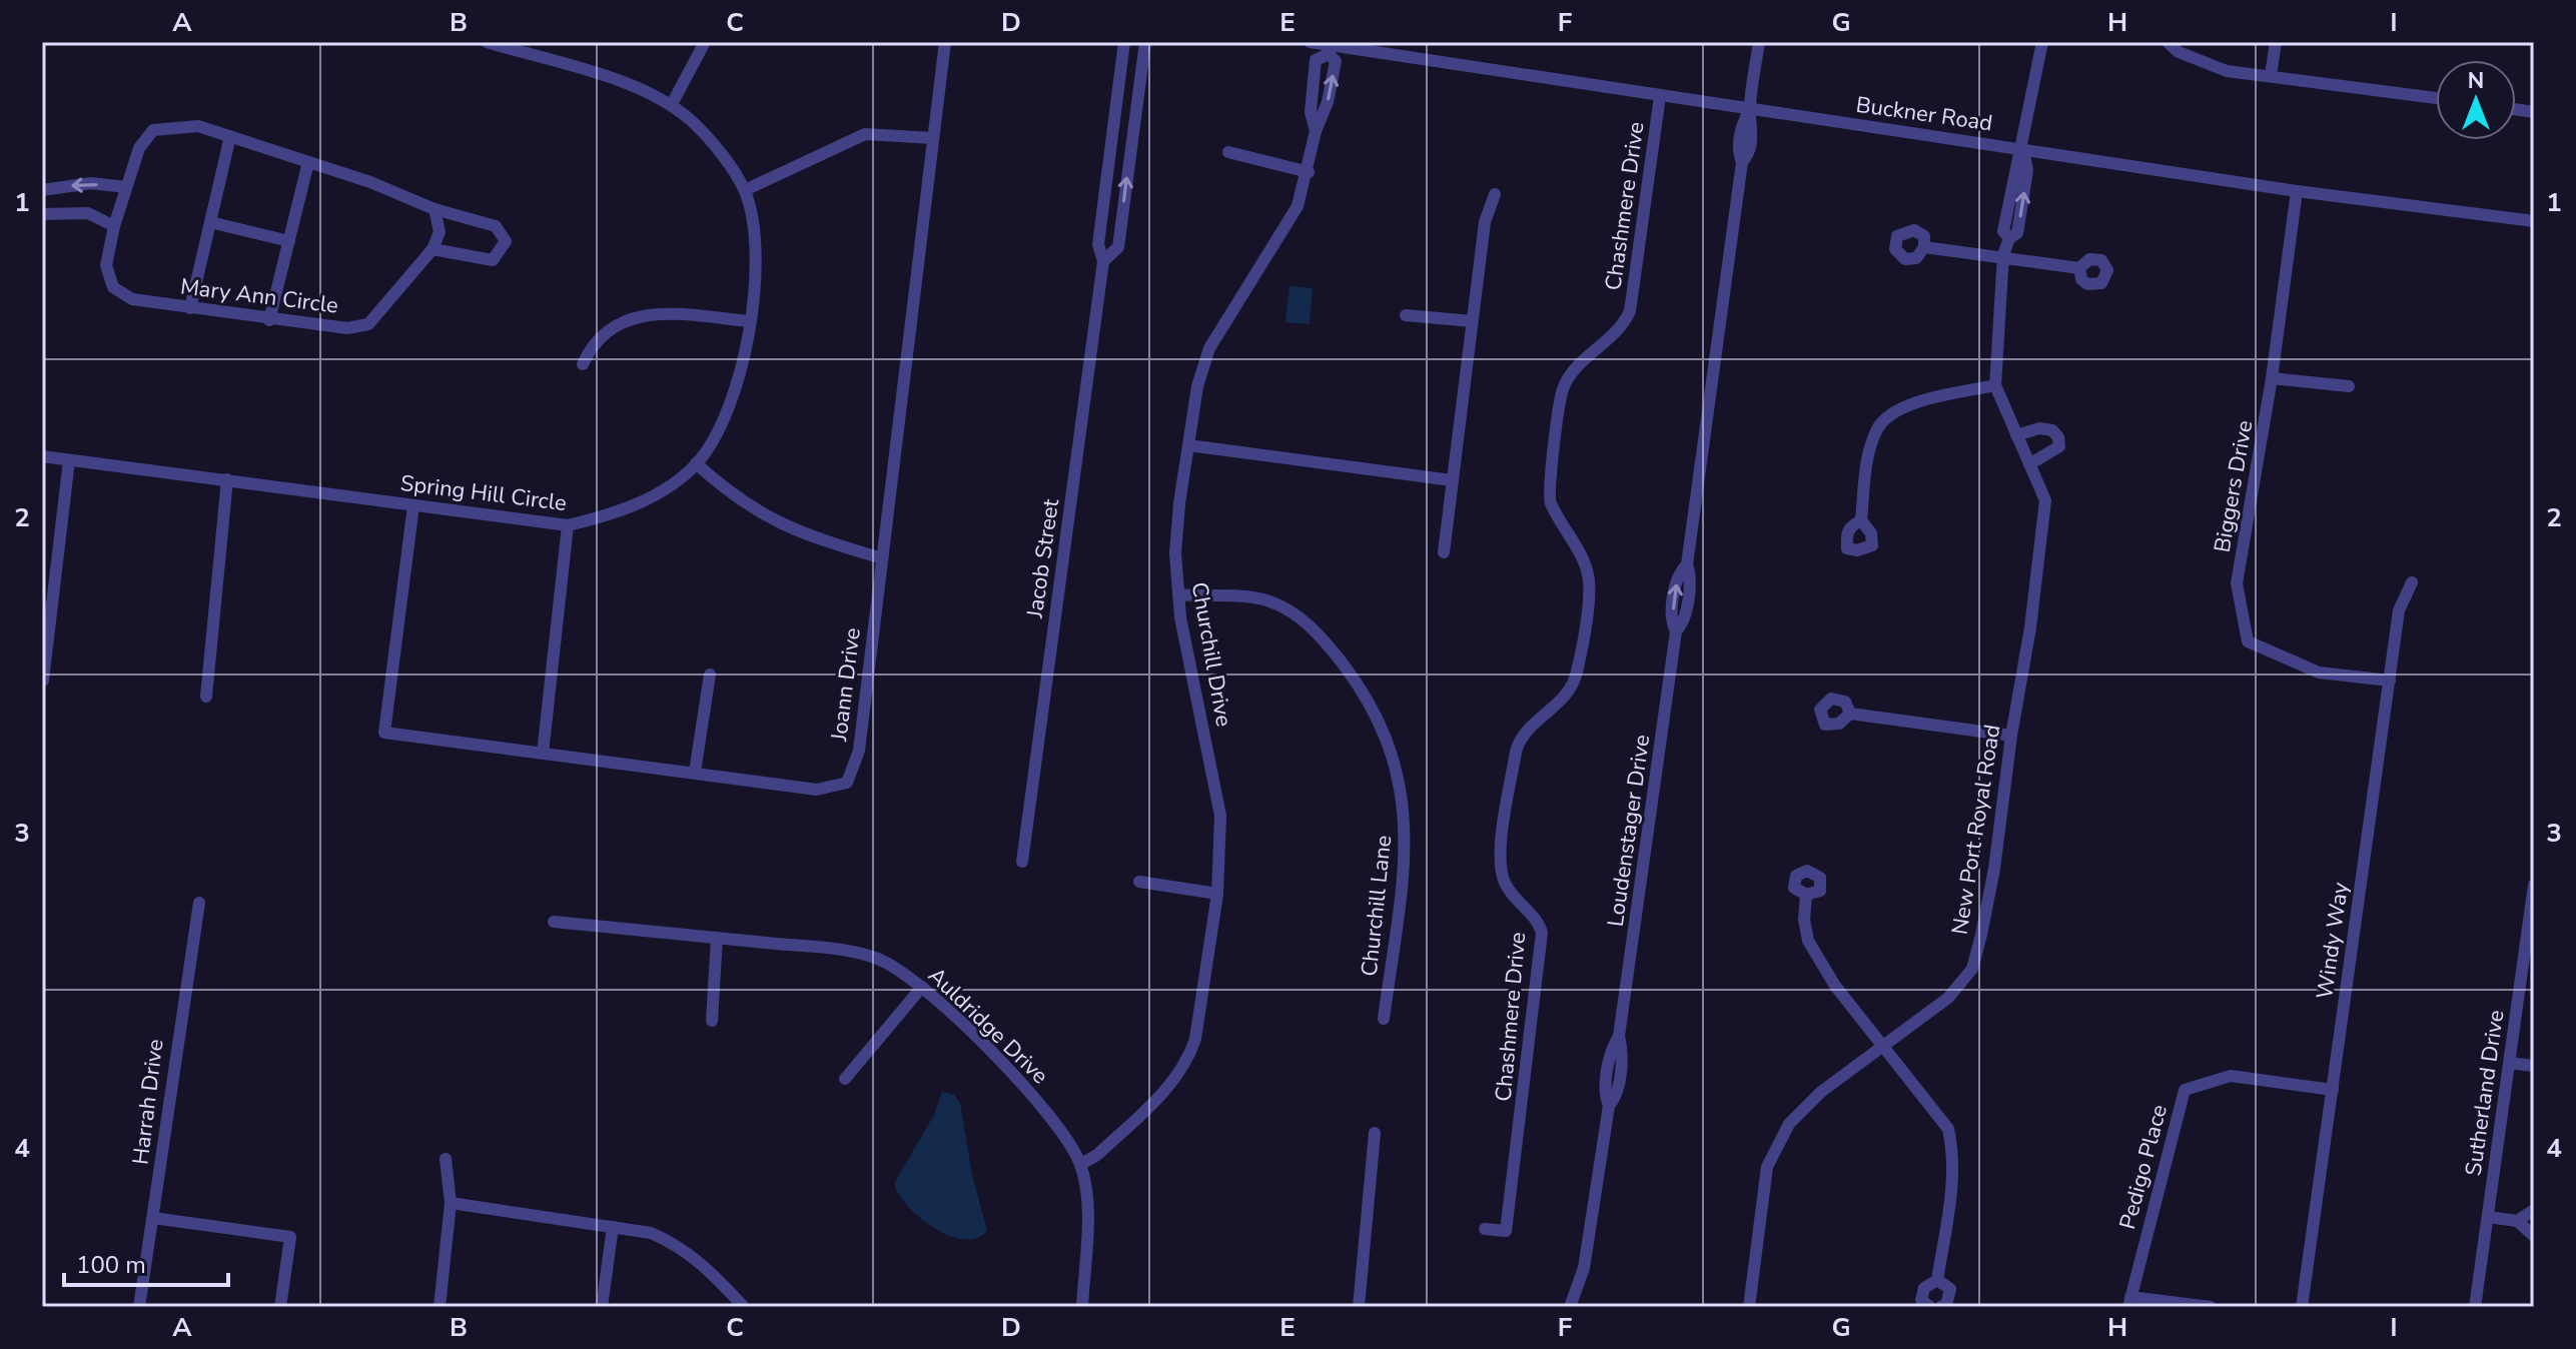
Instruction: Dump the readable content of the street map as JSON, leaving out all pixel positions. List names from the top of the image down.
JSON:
{
  "streets": {
    "street": [
      "Buckner Road",
      "Chashmere Drive",
      "Mary Ann Circle",
      "Biggers Drive",
      "Spring Hill Circle",
      "Jacob Street",
      "Churchill Drive",
      "Joann Drive",
      "New Port Royal Road",
      "Loudenstager Drive",
      "Churchill Lane",
      "Windy Way",
      "Auldridge Drive",
      "Sutherland Drive",
      "Harrah Drive",
      "Pedigo Place"
    ]
  },
  "crossings": [
    ["Buckner Road", "Chashmere Drive"],
    ["Buckner Road", "Biggers Drive"],
    ["Buckner Road", "Churchill Drive"],
    ["Buckner Road", "New Port Royal Road"],
    ["Buckner Road", "Loudenstager Drive"],
    ["Biggers Drive", "Windy Way"],
    ["Spring Hill Circle", "Joann Drive"],
    ["Churchill Drive", "Churchill Lane"],
    ["Churchill Drive", "Auldridge Drive"],
    ["Windy Way", "Pedigo Place"]
  ],
  "scale_bar": "100 m",
  "north": "top",
  "grid": {
    "columns": [
      "A",
      "B",
      "C",
      "D",
      "E",
      "F",
      "G",
      "H",
      "I"
    ],
    "rows": [
      "1",
      "2",
      "3",
      "4"
    ]
  }
}
